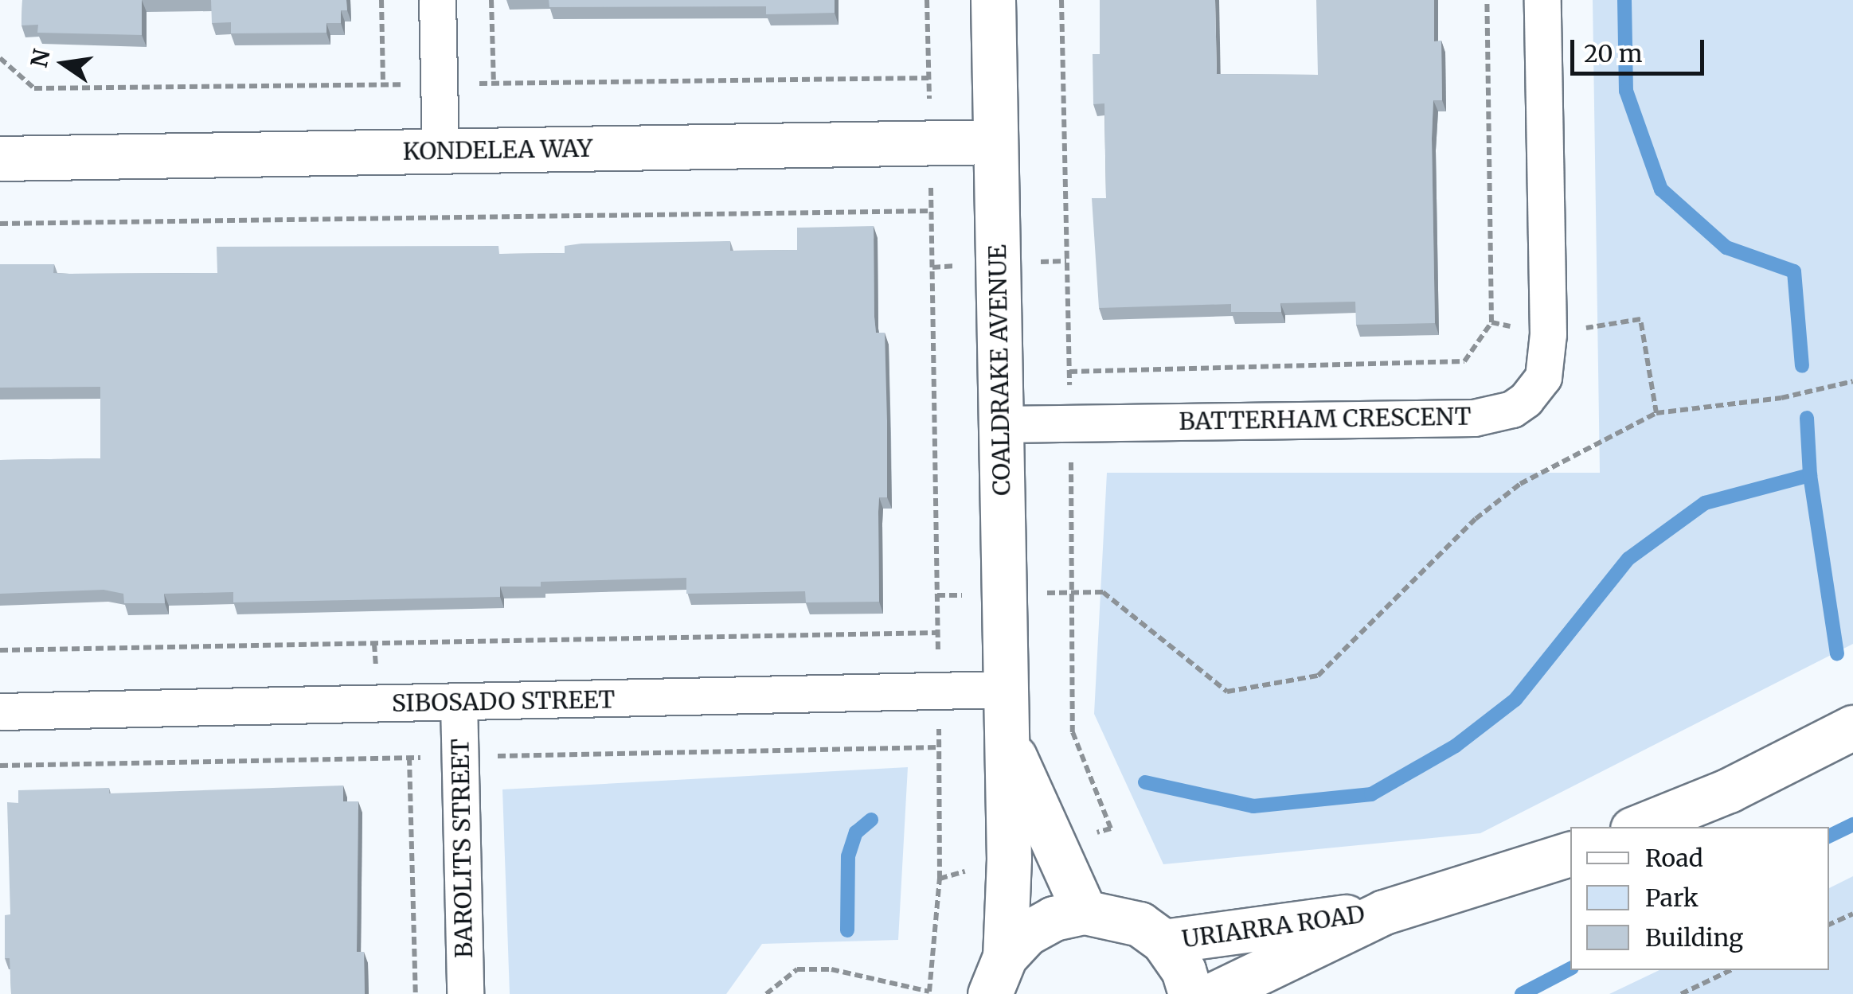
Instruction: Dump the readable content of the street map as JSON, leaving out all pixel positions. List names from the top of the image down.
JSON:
{
  "streets": {
    "street": [
      "KONDELEA WAY",
      "COALDRAKE AVENUE",
      "BATTERHAM CRESCENT",
      "SIBOSADO STREET",
      "BAROLITS STREET",
      "URIARRA ROAD"
    ]
  },
  "crossings": [
    ["KONDELEA WAY", "COALDRAKE AVENUE"],
    ["COALDRAKE AVENUE", "BATTERHAM CRESCENT"],
    ["COALDRAKE AVENUE", "SIBOSADO STREET"],
    ["SIBOSADO STREET", "BAROLITS STREET"]
  ],
  "legend": ["Road", "Park", "Building"],
  "scale_bar": "20 m",
  "north": "left"
}
